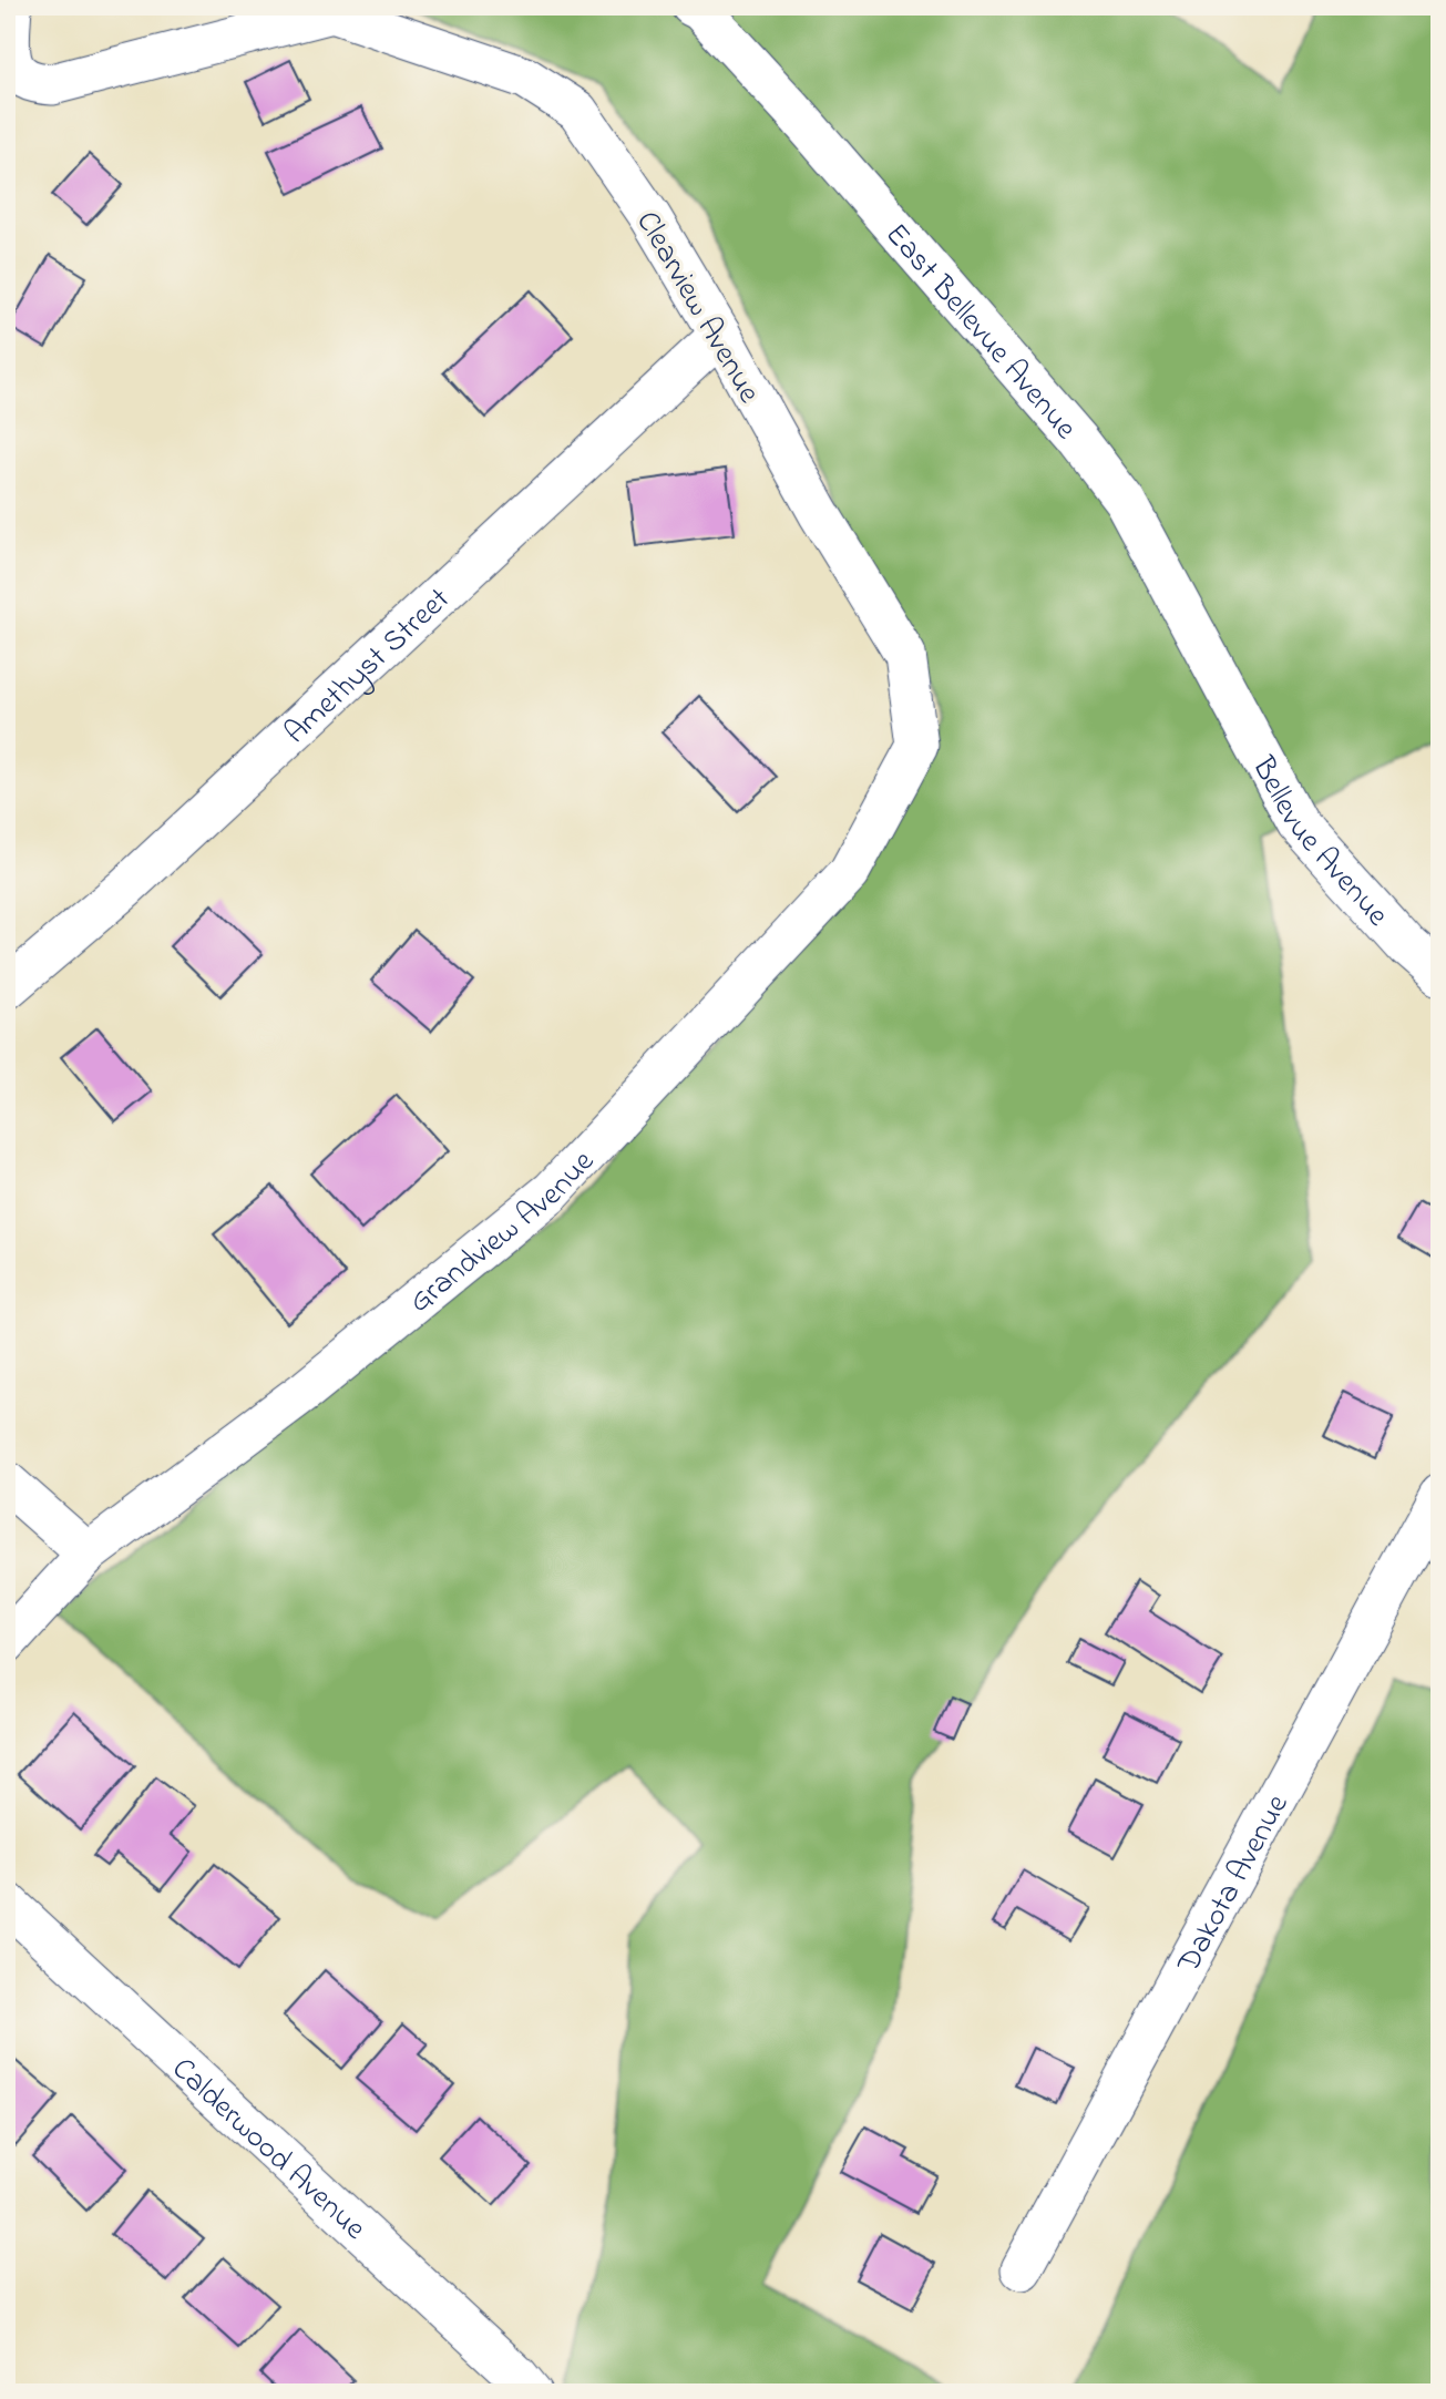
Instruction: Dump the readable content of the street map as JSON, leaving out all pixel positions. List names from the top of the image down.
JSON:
{
  "streets": {
    "street": [
      "Clearview Avenue",
      "East Bellevue Avenue",
      "Amethyst Street",
      "Bellevue Avenue",
      "Grandview Avenue",
      "Dakota Avenue",
      "Calderwood Avenue"
    ]
  },
  "crossings": [
    ["Clearview Avenue", "Amethyst Street"],
    ["Clearview Avenue", "Grandview Avenue"],
    ["East Bellevue Avenue", "Bellevue Avenue"]
  ]
}
